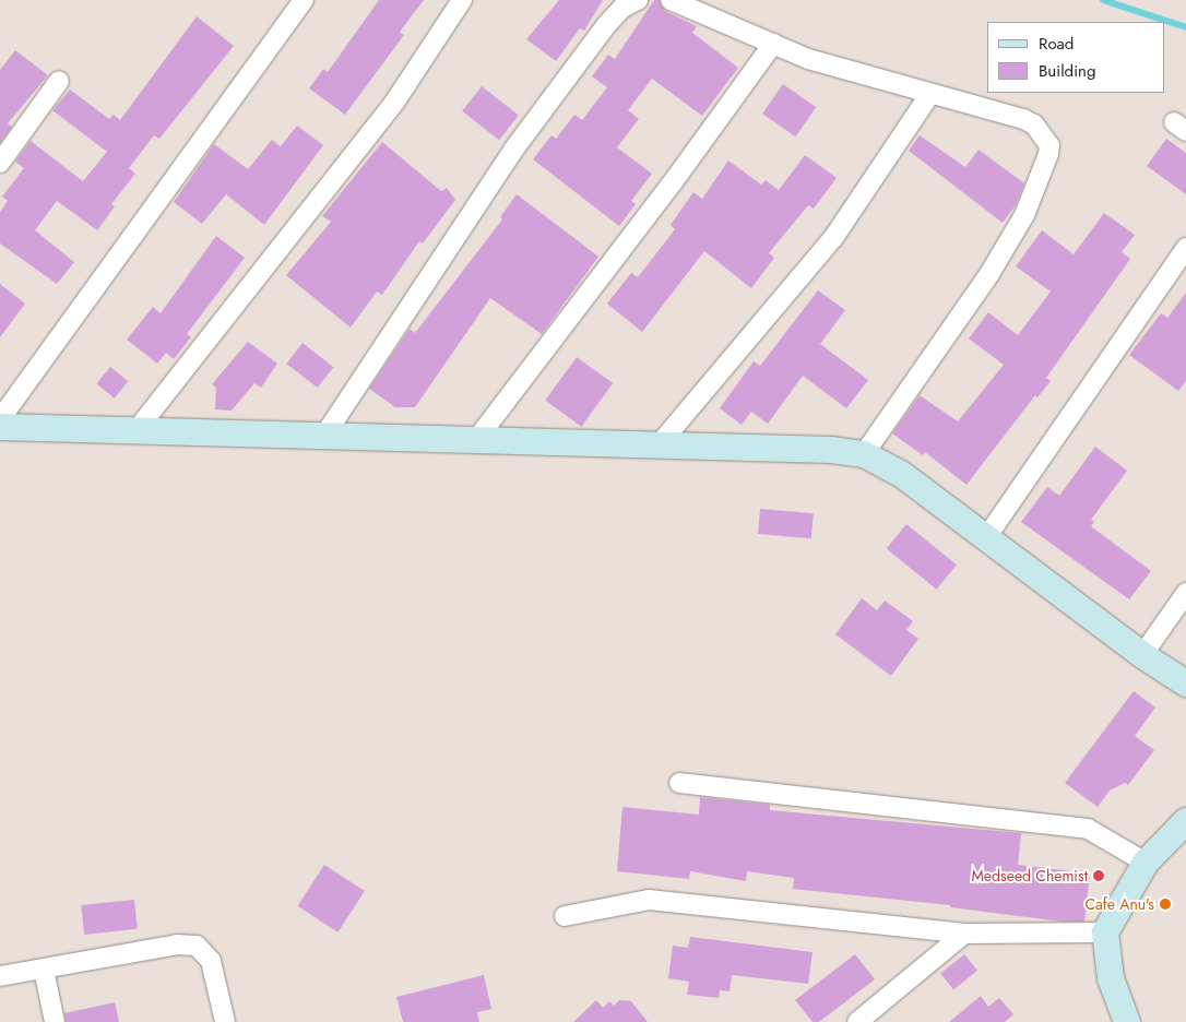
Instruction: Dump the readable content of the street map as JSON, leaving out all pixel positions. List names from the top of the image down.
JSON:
{
  "places": ["Medseed Chemist", "Cafe Anu's"],
  "legend": ["Road", "Building"]
}
